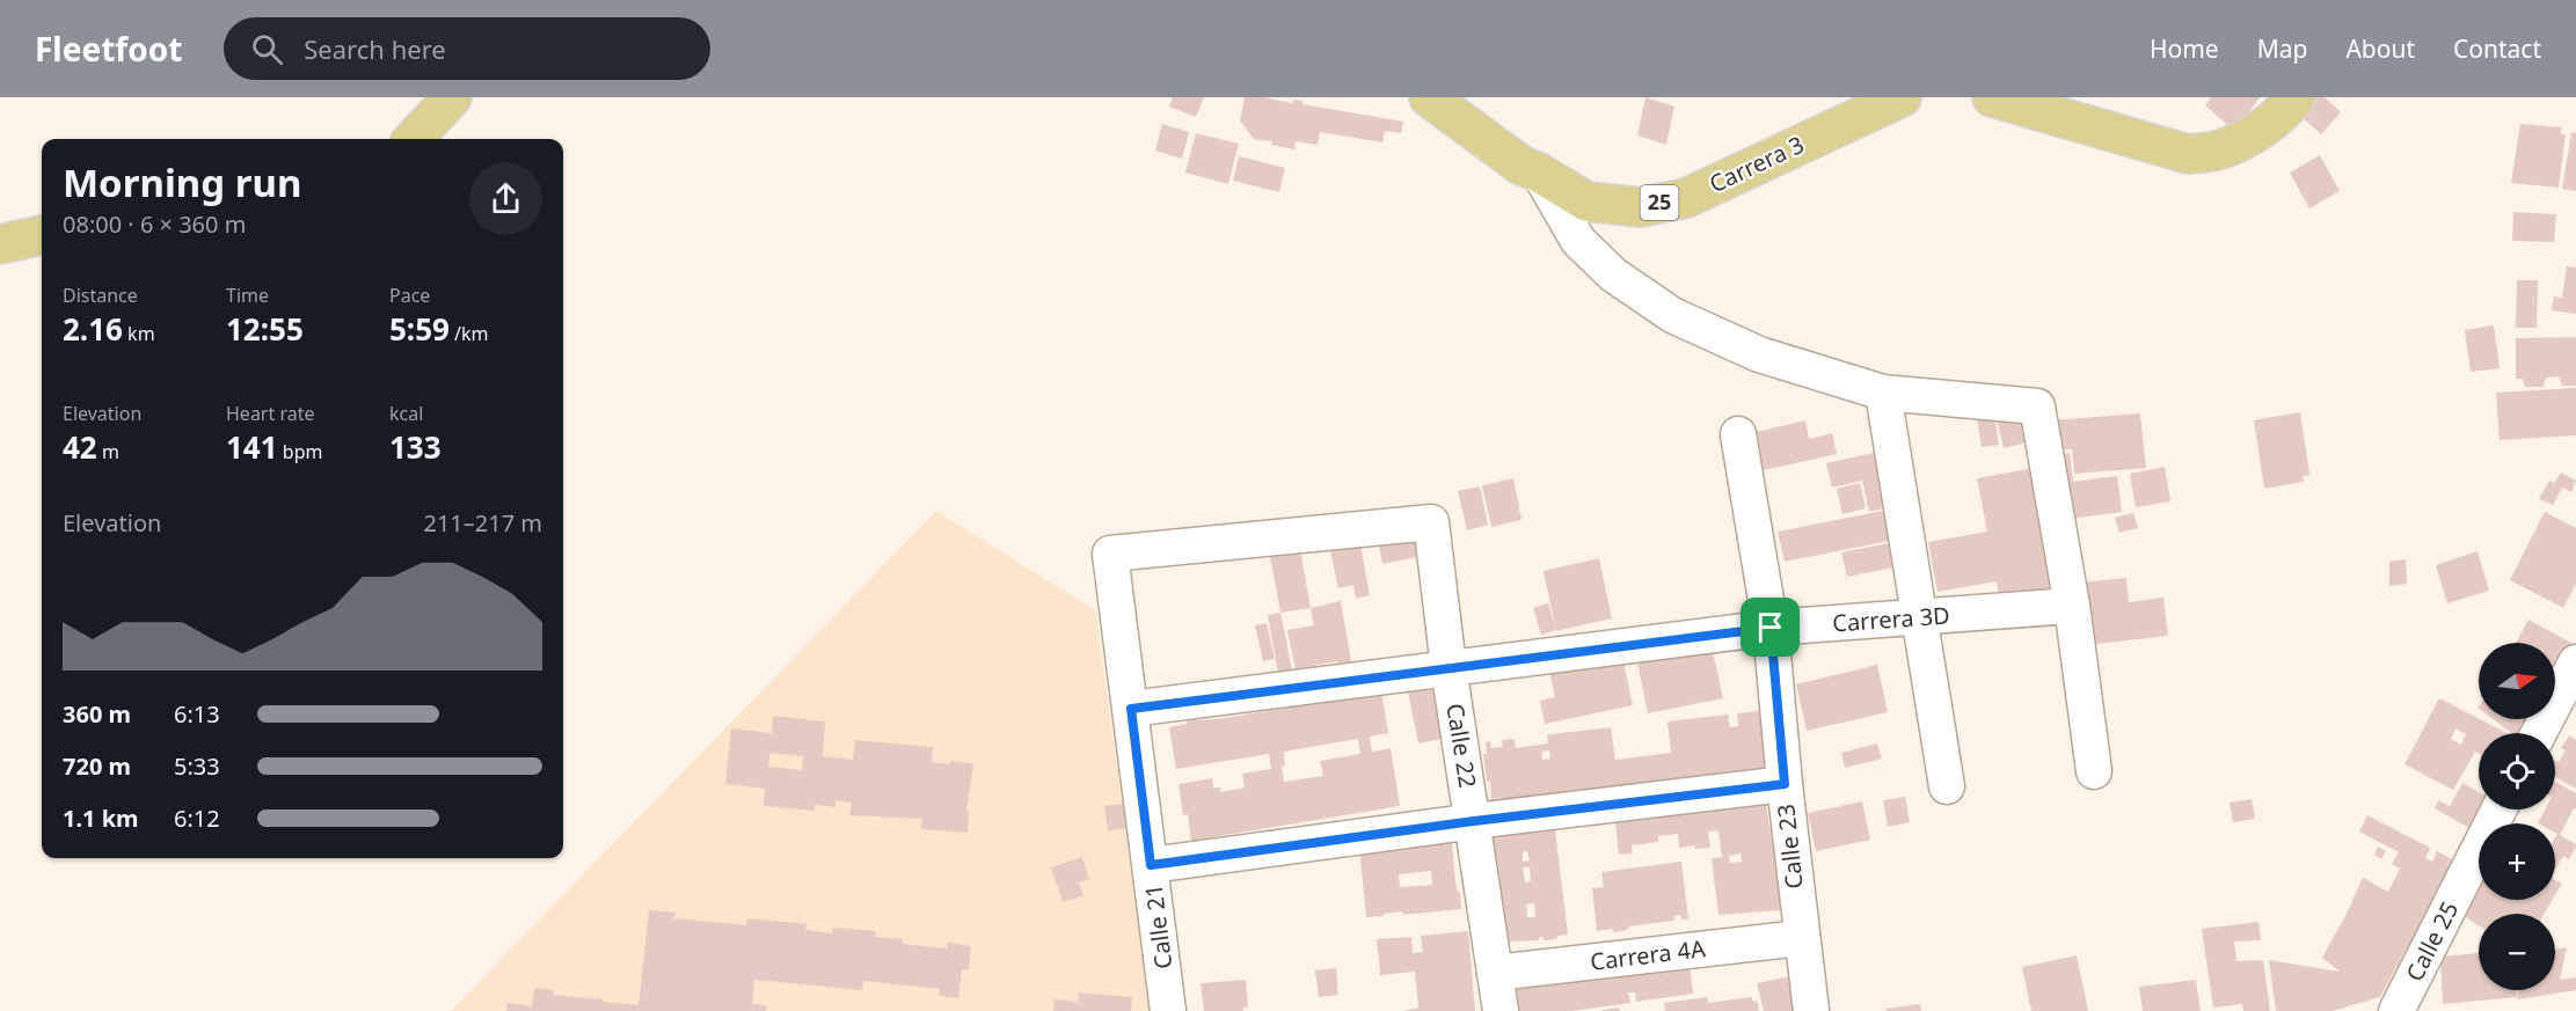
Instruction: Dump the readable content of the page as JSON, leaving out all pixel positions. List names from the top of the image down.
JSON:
{
  "streets": {
    "main road": ["Carrera 3", "25"],
    "street": [
      "Carrera 3D",
      "Calle 22",
      "Calle 23",
      "Calle 21",
      "Calle 25",
      "Carrera 4A"
    ]
  },
  "crossings": [
    ["Carrera 3D", "Calle 22"],
    ["Carrera 3D", "Calle 23"],
    ["Carrera 3D", "Calle 21"],
    ["Calle 22", "Calle 21"],
    ["Calle 22", "Carrera 4A"],
    ["Calle 23", "Carrera 4A"]
  ],
  "north": "right",
  "page": {
    "header": "Fleetfoot",
    "search": "Search here",
    "nav": [
      "Home",
      "Map",
      "About",
      "Contact"
    ],
    "heading": ["Morning run", "08:00 · 6 × 360 m"],
    "stats": [
      ["Distance", "2.16 km"],
      ["Time", "12:55"],
      ["Pace", "5:59 /km"],
      ["Elevation", "42 m"],
      ["Heart rate", "141 bpm"],
      ["kcal", "133"]
    ],
    "chart": ["Elevation", "211–217 m"],
    "map_buttons": ["+", "−"],
    "list": [
      {
        "name": "360 m",
        "note": "6:13"
      },
      {
        "name": "720 m",
        "note": "5:33"
      },
      {
        "name": "1.1 km",
        "note": "6:12"
      }
    ]
  }
}
